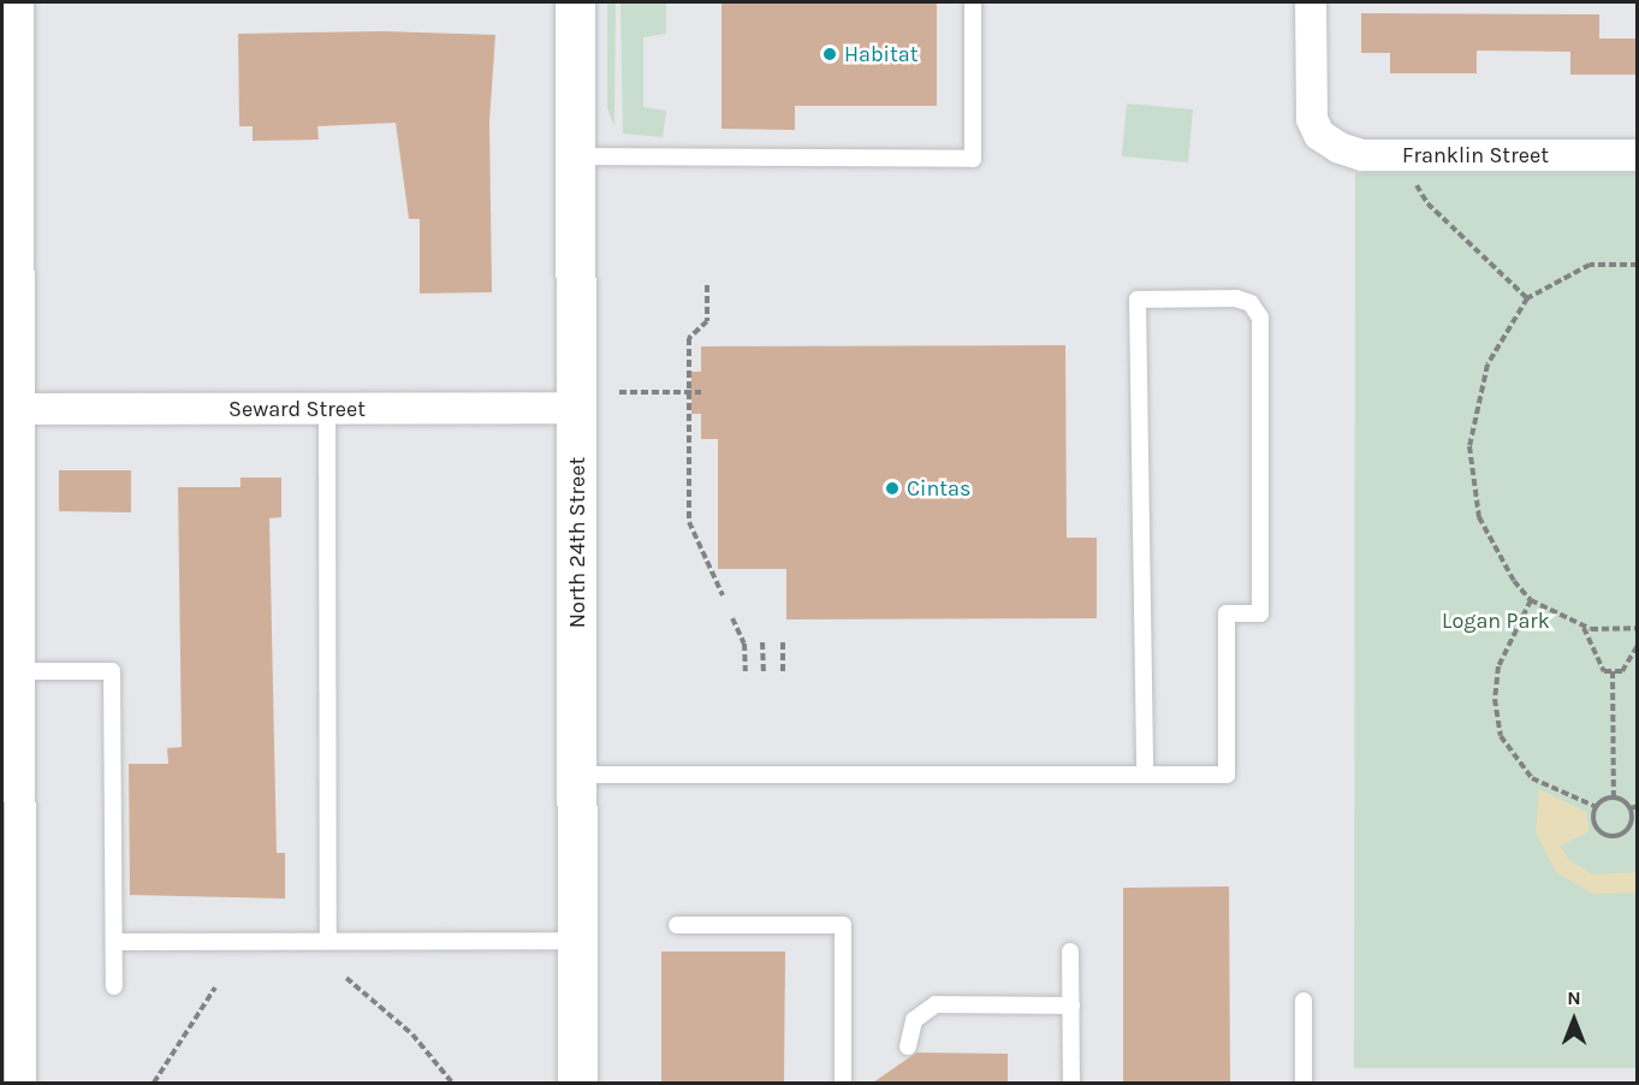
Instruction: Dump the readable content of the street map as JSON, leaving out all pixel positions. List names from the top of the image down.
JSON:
{
  "streets": {
    "main road": ["North 24th Street"],
    "street": ["Franklin Street", "Seward Street"]
  },
  "crossings": [
    ["Seward Street", "North 24th Street"]
  ],
  "parks": ["Logan Park"],
  "places": ["Habitat", "Cintas"],
  "north": "top"
}
